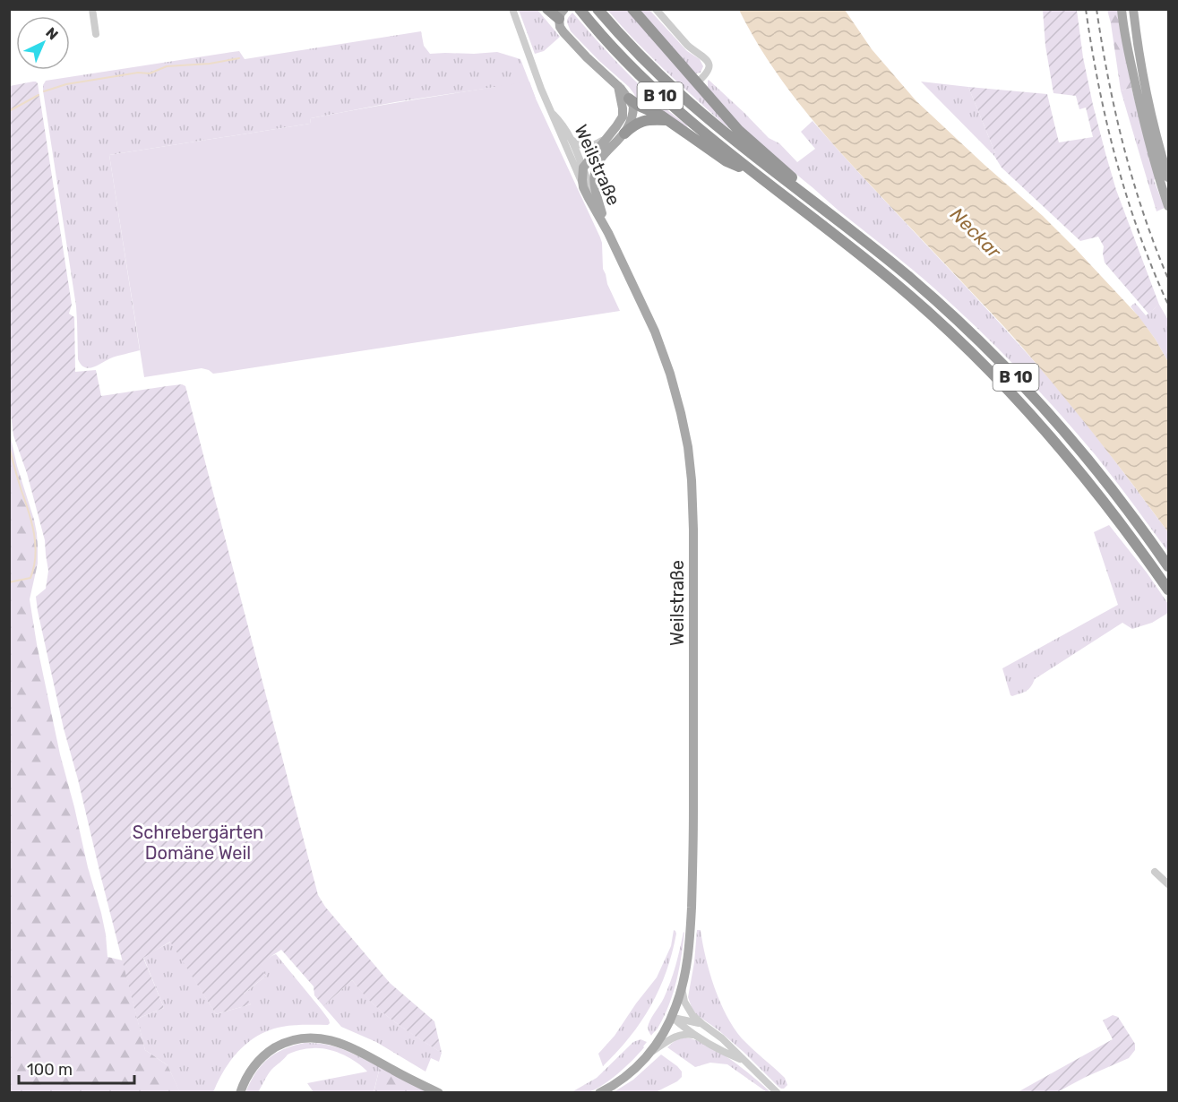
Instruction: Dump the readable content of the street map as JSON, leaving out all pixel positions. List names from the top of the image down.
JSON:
{
  "streets": {
    "highway": ["B 10"],
    "main road": ["Weilstraße"]
  },
  "water": ["Neckar"],
  "parks": ["Schrebergärten Domäne Weil"],
  "scale_bar": "100 m",
  "north": "top right"
}
